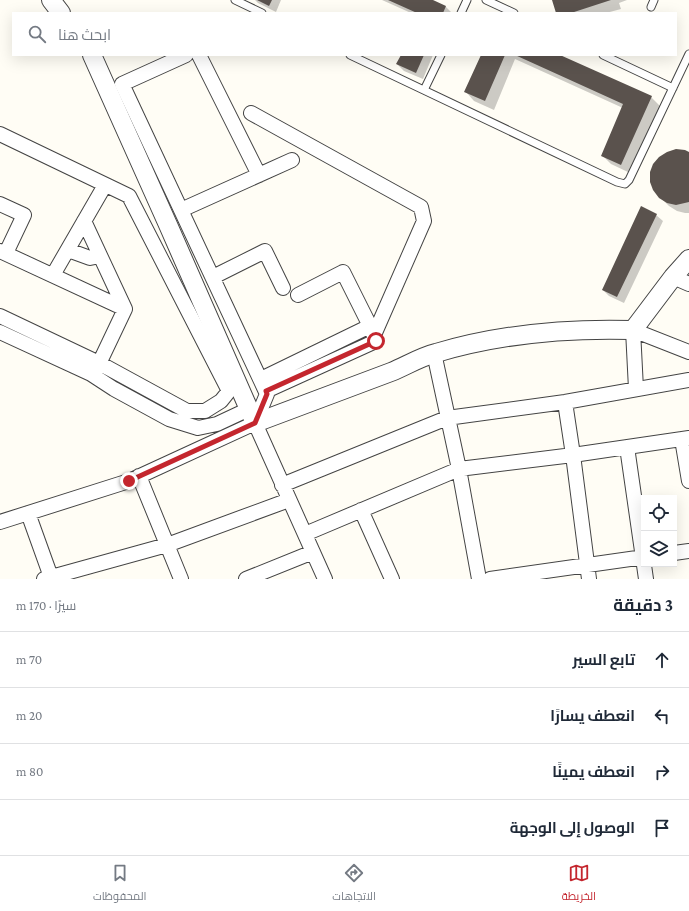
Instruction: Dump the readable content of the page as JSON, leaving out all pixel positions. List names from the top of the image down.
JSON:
{
  "page": {
    "search": "ابحث هنا",
    "heading": ["3 دقيقة", "سيرًا · 170 m"],
    "list": [
      ["تابع السير", "70 m"],
      ["انعطف يسارًا", "20 m"],
      ["انعطف يمينًا", "80 m"],
      "الوصول إلى الوجهة"
    ],
    "nav": ["الخريطة", "الاتجاهات", "المحفوظات"]
  }
}
